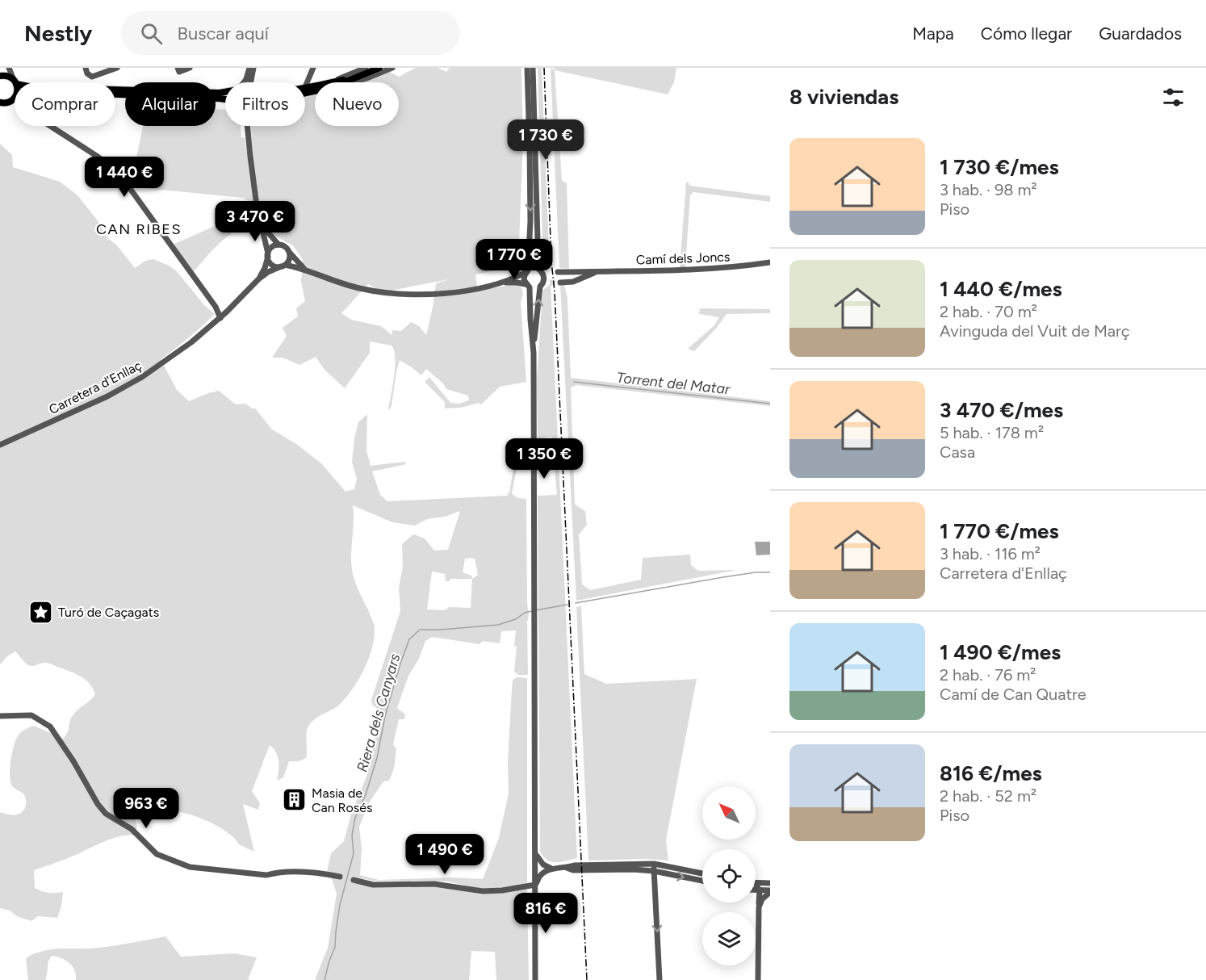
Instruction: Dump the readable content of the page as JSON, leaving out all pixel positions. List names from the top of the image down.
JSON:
{
  "streets": {
    "street": ["Camí dels Joncs", "Carretera d'Enllaç"]
  },
  "districts": ["CAN RIBES"],
  "water": ["Torrent del Matar", "Riera dels Canyars"],
  "places": {
    "place": ["Turó de Caçagats"],
    "building": ["Masia de Can Rosés"]
  },
  "north": "top left",
  "page": {
    "header": "Nestly",
    "search": "Buscar aquí",
    "nav": ["Mapa", "Cómo llegar", "Guardados"],
    "heading": "8 viviendas",
    "chip": [
      "Comprar",
      "Alquilar",
      "Filtros",
      "Nuevo"
    ],
    "price": [
      "1 730 €",
      "1 440 €",
      "3 470 €",
      "1 770 €",
      "1 350 €",
      "963 €",
      "1 490 €",
      "816 €"
    ],
    "list": [
      {
        "name": "1 730 €/mes",
        "note": "3 hab. · 98 m² · Piso"
      },
      {
        "name": "1 440 €/mes",
        "note": "2 hab. · 70 m² · Avinguda del Vuit de Març"
      },
      {
        "name": "3 470 €/mes",
        "note": "5 hab. · 178 m² · Casa"
      },
      {
        "name": "1 770 €/mes",
        "note": "3 hab. · 116 m² · Carretera d'Enllaç"
      },
      {
        "name": "1 490 €/mes",
        "note": "2 hab. · 76 m² · Camí de Can Quatre"
      },
      {
        "name": "816 €/mes",
        "note": "2 hab. · 52 m² · Piso"
      }
    ]
  }
}
